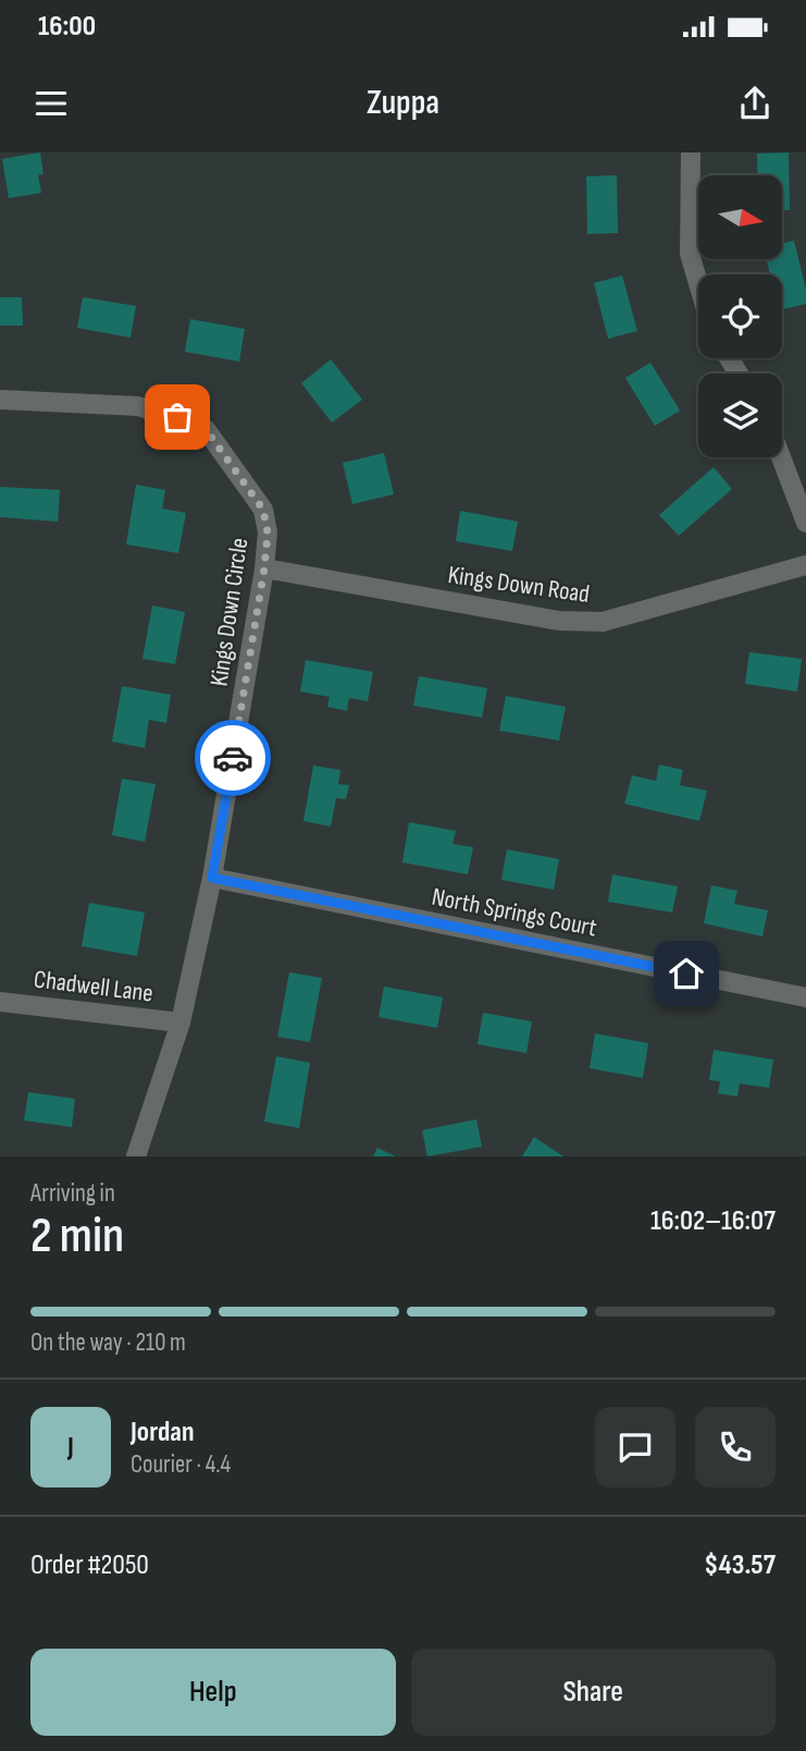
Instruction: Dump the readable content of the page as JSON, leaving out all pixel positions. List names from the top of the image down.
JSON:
{
  "streets": {
    "street": [
      "Kings Down Road",
      "Kings Down Circle",
      "North Springs Court",
      "Chadwell Lane"
    ]
  },
  "crossings": [
    ["Kings Down Road", "Kings Down Circle"],
    ["Kings Down Circle", "North Springs Court"],
    ["Kings Down Circle", "Chadwell Lane"]
  ],
  "north": "right",
  "page": {
    "status": "16:00",
    "header": "Zuppa",
    "heading": ["2 min", "Arriving in", "16:02–16:07"],
    "panel": [
      "Jordan",
      "Courier · 4.4",
      "Order #2050",
      "$43.57"
    ],
    "bar": "On the way · 210 m",
    "round": "J",
    "buttons": ["Help", "Share"]
  }
}
